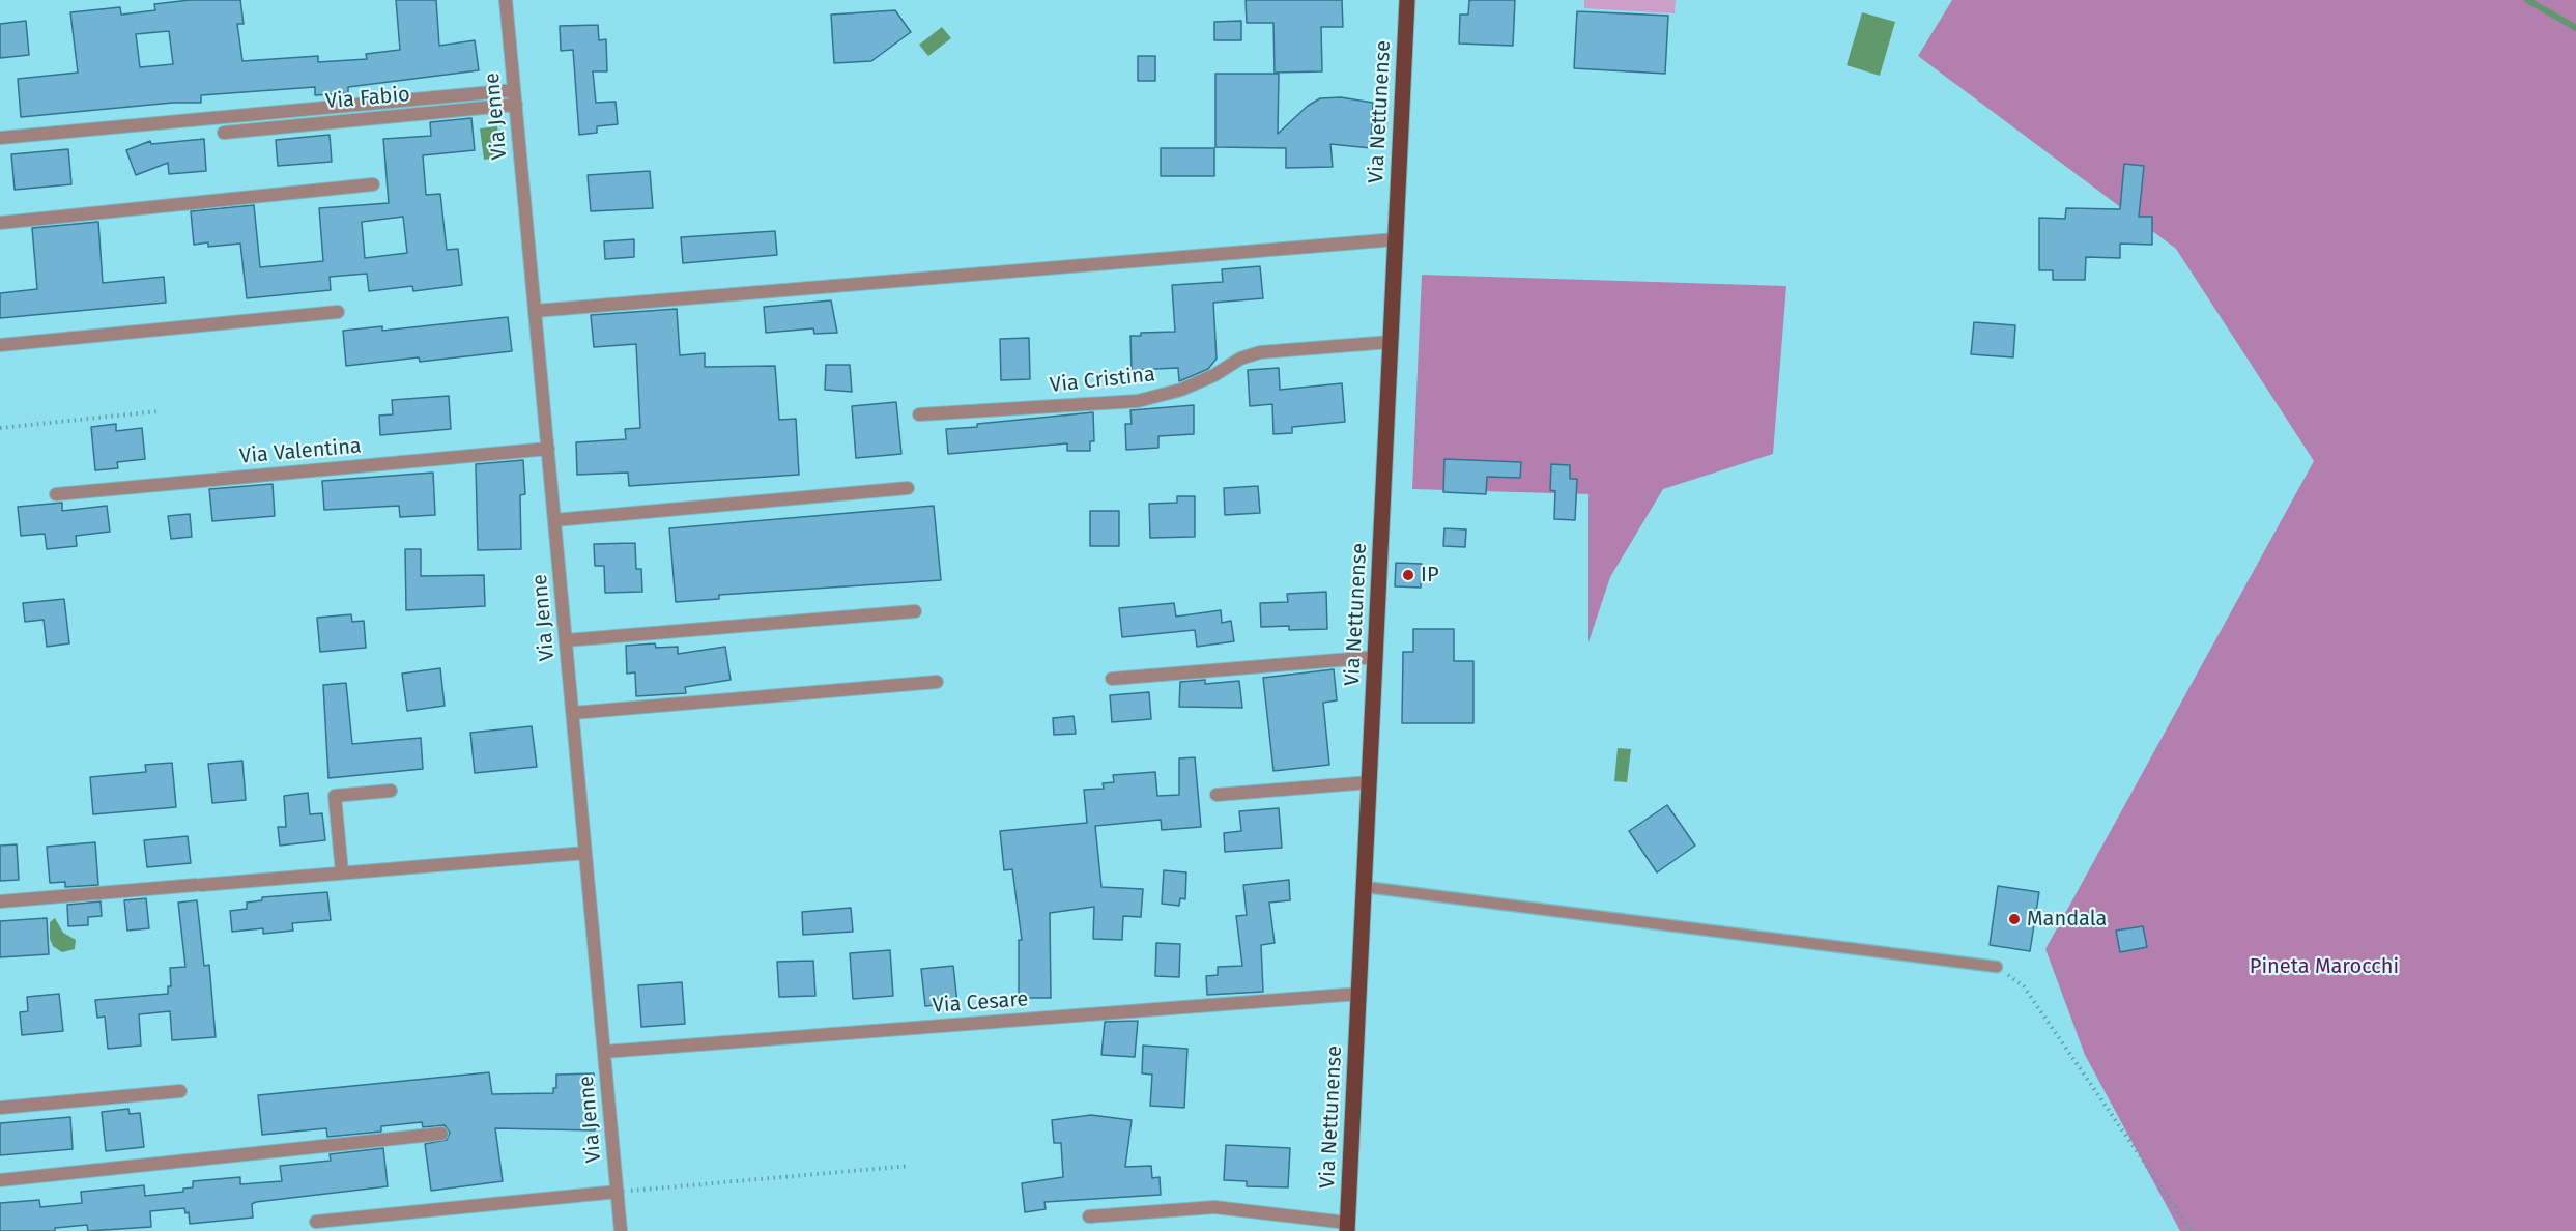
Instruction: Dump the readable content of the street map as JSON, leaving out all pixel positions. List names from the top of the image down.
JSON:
{
  "streets": {
    "main road": ["Via Nettunense"],
    "street": [
      "Via Fabio",
      "Via Jenne",
      "Via Cristina",
      "Via Valentina",
      "Via Cesare"
    ]
  },
  "crossings": [
    ["Via Fabio", "Via Jenne"],
    ["Via Nettunense", "Via Cristina"],
    ["Via Nettunense", "Via Cesare"],
    ["Via Jenne", "Via Valentina"],
    ["Via Jenne", "Via Cesare"]
  ],
  "parks": ["Pineta Marocchi"],
  "places": ["IP", "Mandala"]
}
